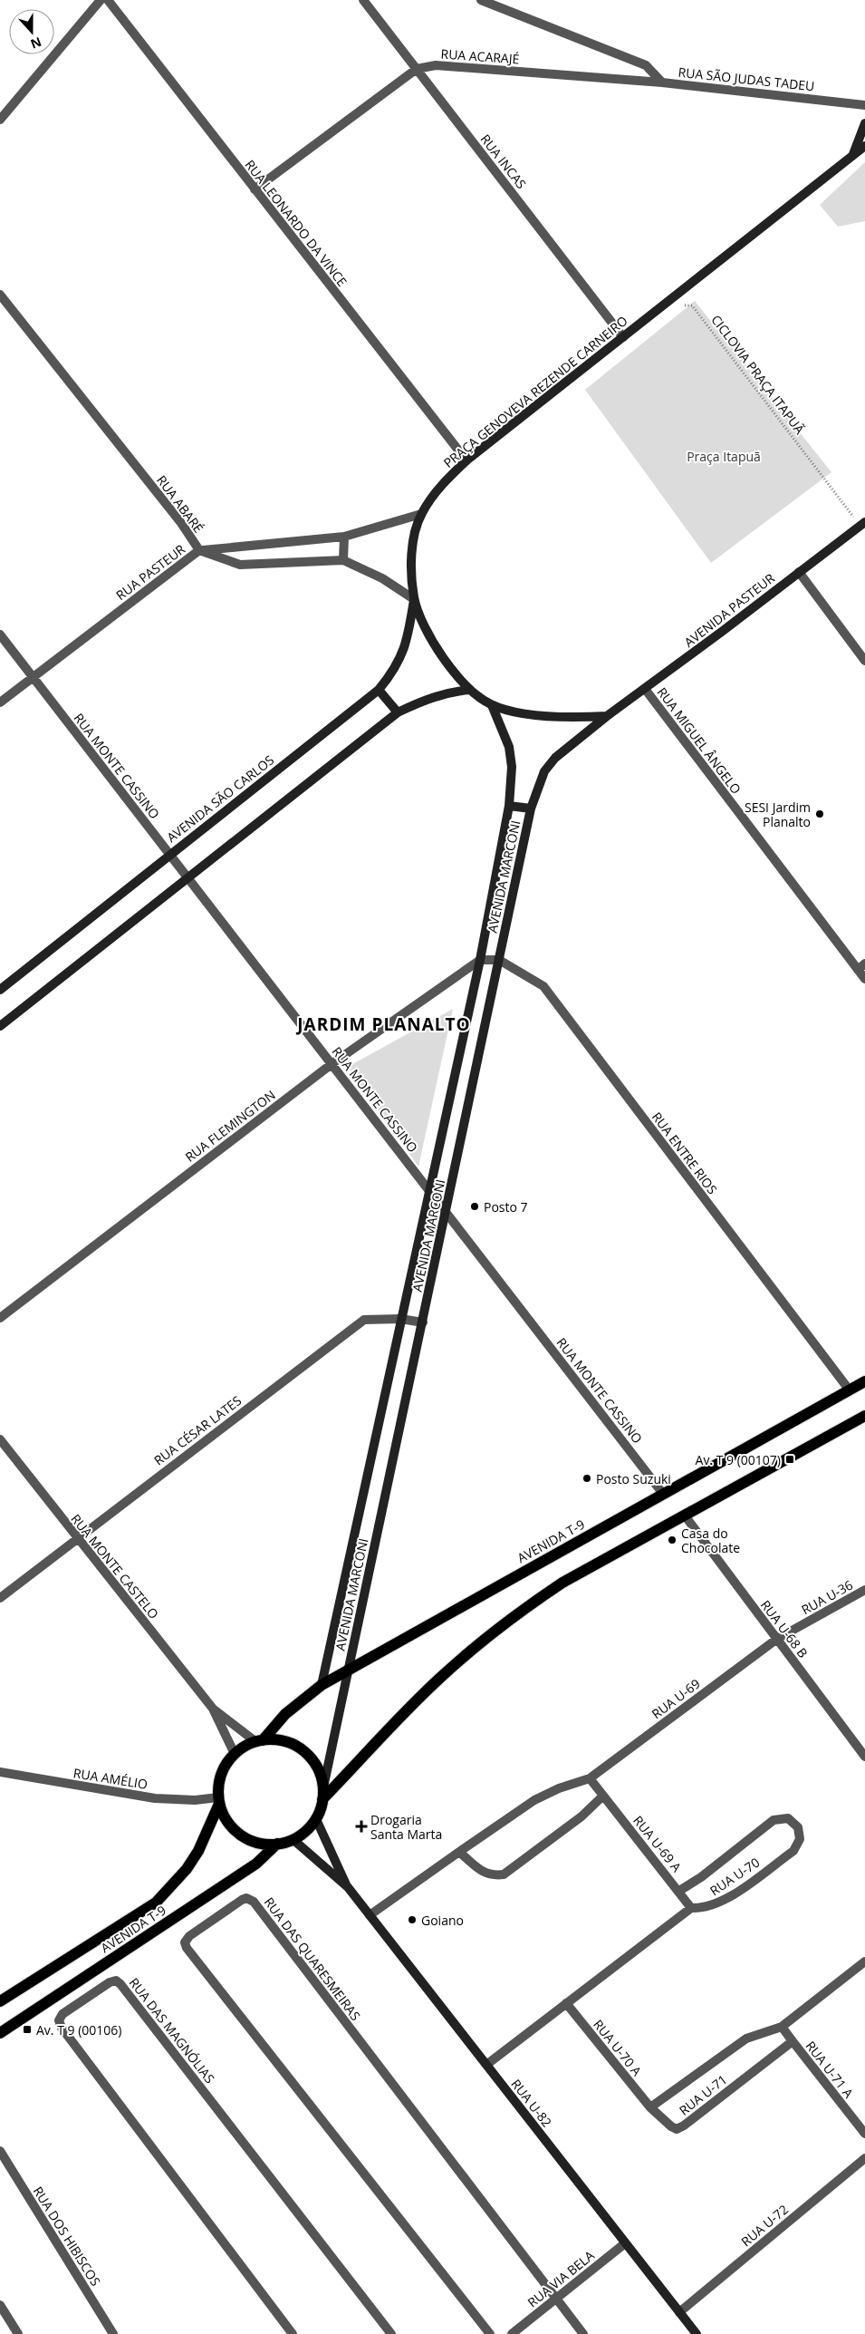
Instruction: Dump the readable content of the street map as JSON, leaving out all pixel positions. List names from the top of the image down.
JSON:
{
  "streets": {
    "main road": [
      "PRAÇA GENOVEVA REZENDE CARNEIRO",
      "AVENIDA PASTEUR",
      "AVENIDA SÃO CARLOS",
      "AVENIDA MARCONI",
      "AVENIDA T-9",
      "RUA U-82"
    ],
    "street": [
      "RUA ACARAJÉ",
      "RUA SÃO JUDAS TADEU",
      "RUA INCAS",
      "RUA LEONARDO DA VINCE",
      "RUA ABARÉ",
      "RUA PASTEUR",
      "RUA MIGUEL ÂNGELO",
      "RUA MONTE CASSINO",
      "RUA FLEMINGTON",
      "RUA ENTRE RIOS",
      "RUA CÉSAR LATES",
      "RUA MONTE CASTELO",
      "RUA U-36",
      "RUA U-68 B",
      "RUA U-69",
      "RUA AMÉLIO",
      "RUA U-69 A",
      "RUA U-70",
      "RUA DAS QUARESMEIRAS",
      "RUA DAS MAGNÓLIAS",
      "RUA U-70 A",
      "RUA U-71 A",
      "RUA U-71",
      "RUA U-72",
      "RUA DOS HIBISCOS",
      "RUA VIA BELA"
    ],
    "path": ["CICLOVIA PRAÇA ITAPUÃ"]
  },
  "crossings": [
    ["RUA ACARAJÉ", "RUA SÃO JUDAS TADEU"],
    ["RUA ACARAJÉ", "RUA INCAS"],
    ["RUA ACARAJÉ", "RUA LEONARDO DA VINCE"],
    ["RUA INCAS", "PRAÇA GENOVEVA REZENDE CARNEIRO"],
    ["RUA LEONARDO DA VINCE", "PRAÇA GENOVEVA REZENDE CARNEIRO"],
    ["CICLOVIA PRAÇA ITAPUÃ", "AVENIDA PASTEUR"],
    ["PRAÇA GENOVEVA REZENDE CARNEIRO", "RUA ABARÉ"],
    ["PRAÇA GENOVEVA REZENDE CARNEIRO", "RUA PASTEUR"],
    ["PRAÇA GENOVEVA REZENDE CARNEIRO", "AVENIDA PASTEUR"],
    ["PRAÇA GENOVEVA REZENDE CARNEIRO", "AVENIDA SÃO CARLOS"],
    ["PRAÇA GENOVEVA REZENDE CARNEIRO", "AVENIDA MARCONI"],
    ["RUA ABARÉ", "RUA PASTEUR"],
    ["RUA PASTEUR", "RUA MONTE CASSINO"],
    ["RUA PASTEUR", "AVENIDA SÃO CARLOS"],
    ["AVENIDA PASTEUR", "RUA MIGUEL ÂNGELO"],
    ["AVENIDA PASTEUR", "AVENIDA MARCONI"],
    ["RUA MONTE CASSINO", "AVENIDA SÃO CARLOS"],
    ["RUA MONTE CASSINO", "AVENIDA MARCONI"],
    ["RUA MONTE CASSINO", "RUA FLEMINGTON"],
    ["RUA MONTE CASSINO", "AVENIDA T-9"],
    ["AVENIDA MARCONI", "RUA FLEMINGTON"],
    ["AVENIDA MARCONI", "RUA ENTRE RIOS"],
    ["AVENIDA MARCONI", "RUA CÉSAR LATES"],
    ["AVENIDA MARCONI", "AVENIDA T-9"],
    ["AVENIDA MARCONI", "RUA MONTE CASTELO"],
    ["AVENIDA MARCONI", "RUA AMÉLIO"],
    ["AVENIDA MARCONI", "RUA U-82"],
    ["RUA ENTRE RIOS", "AVENIDA T-9"],
    ["RUA CÉSAR LATES", "RUA MONTE CASTELO"],
    ["AVENIDA T-9", "RUA MONTE CASTELO"],
    ["AVENIDA T-9", "RUA AMÉLIO"],
    ["AVENIDA T-9", "RUA U-82"],
    ["RUA MONTE CASTELO", "RUA AMÉLIO"],
    ["RUA MONTE CASTELO", "RUA U-82"],
    ["RUA U-36", "RUA U-68 B"],
    ["RUA U-36", "RUA U-69"],
    ["RUA U-68 B", "RUA U-69"],
    ["RUA U-69", "RUA U-82"],
    ["RUA AMÉLIO", "RUA U-82"],
    ["RUA U-69 A", "RUA U-70"],
    ["RUA DAS QUARESMEIRAS", "RUA VIA BELA"],
    ["RUA U-70 A", "RUA U-71"],
    ["RUA U-71 A", "RUA U-71"],
    ["RUA U-82", "RUA U-72"],
    ["RUA U-82", "RUA VIA BELA"]
  ],
  "districts": ["JARDIM PLANALTO"],
  "parks": ["Praça Itapuã"],
  "places": {
    "other": [
      "SESI Jardim Planalto",
      "Posto 7",
      "Posto Suzuki",
      "Casa do Chocolate",
      "Goiano"
    ],
    "transit": ["Av. T 9 (00107)", "Av. T 9 (00106)"],
    "health": ["Drogaria Santa Marta"]
  },
  "north": "bottom"
}
